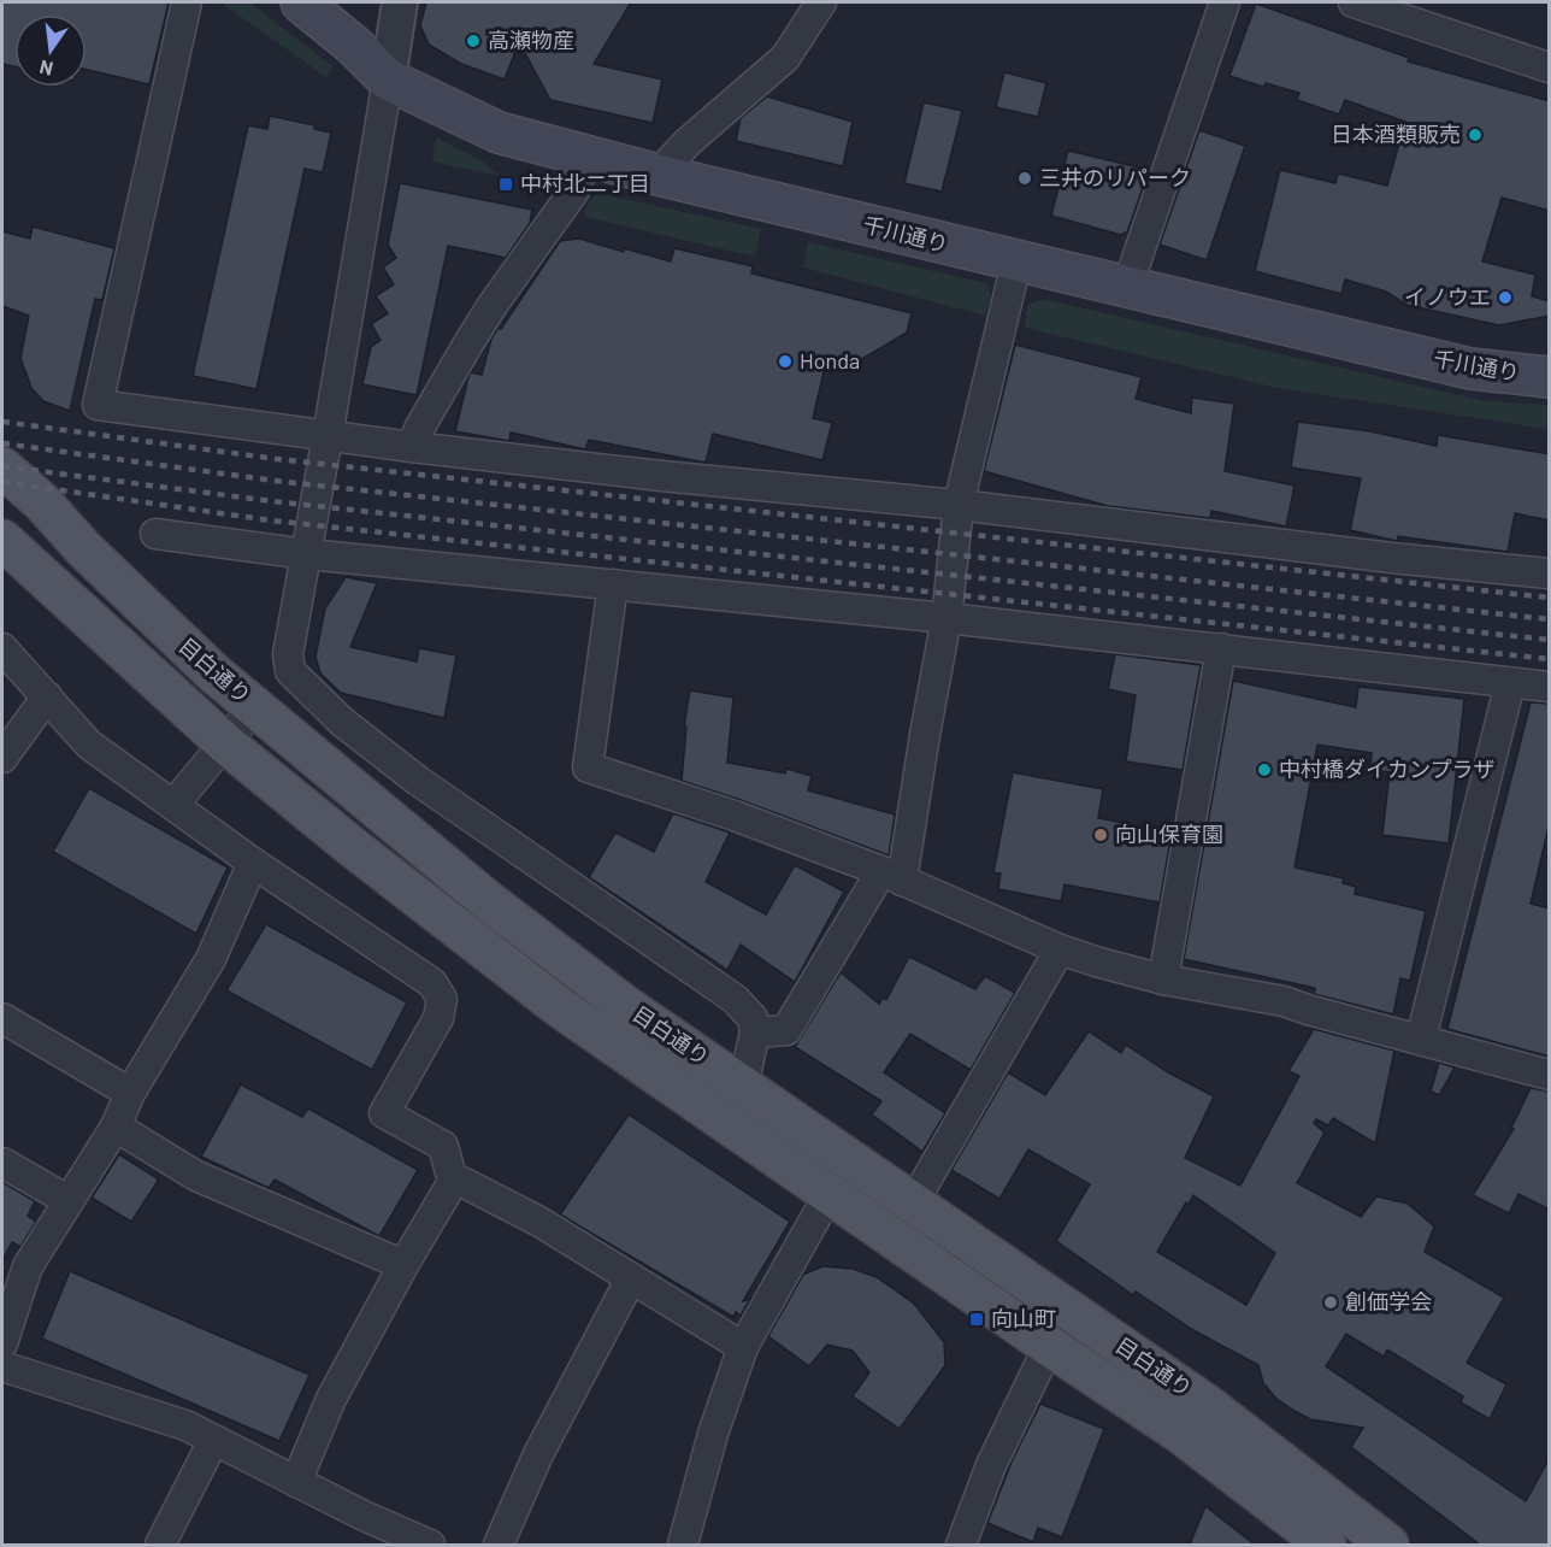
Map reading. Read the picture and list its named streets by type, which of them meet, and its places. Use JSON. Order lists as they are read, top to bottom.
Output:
{
  "streets": {
    "main road": ["千川通り", "目白通り"]
  },
  "places": {
    "other": [
      "高瀬物産",
      "日本酒類販売",
      "三井のリパーク",
      "イノウエ",
      "Honda",
      "中村橋ダイカンプラザ",
      "向山保育園",
      "創価学会"
    ],
    "transit": ["中村北二丁目", "向山町"]
  },
  "north": "bottom"
}
